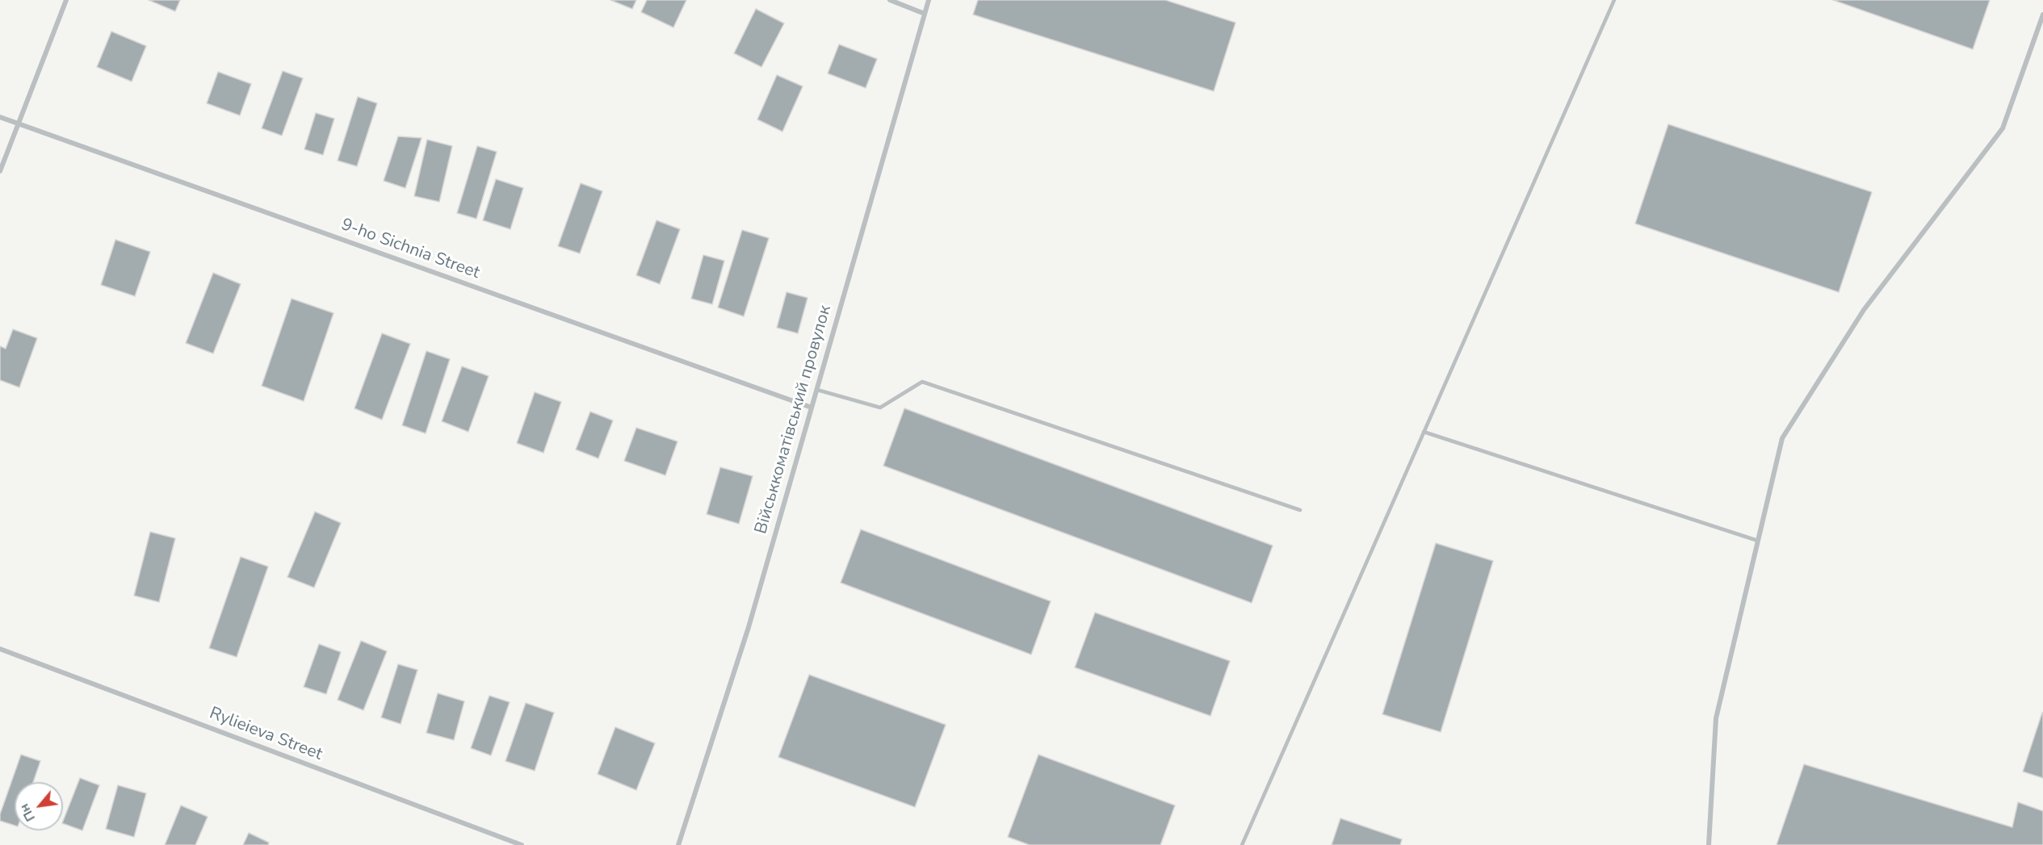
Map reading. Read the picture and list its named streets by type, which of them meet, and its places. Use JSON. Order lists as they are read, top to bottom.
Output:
{
  "streets": {
    "street": ["9-ho Sichnia Street", "Військкоматівський провулок", "Rylieieva Street"]
  },
  "crossings": [
    ["9-ho Sichnia Street", "Військкоматівський провулок"]
  ],
  "north": "bottom left"
}
